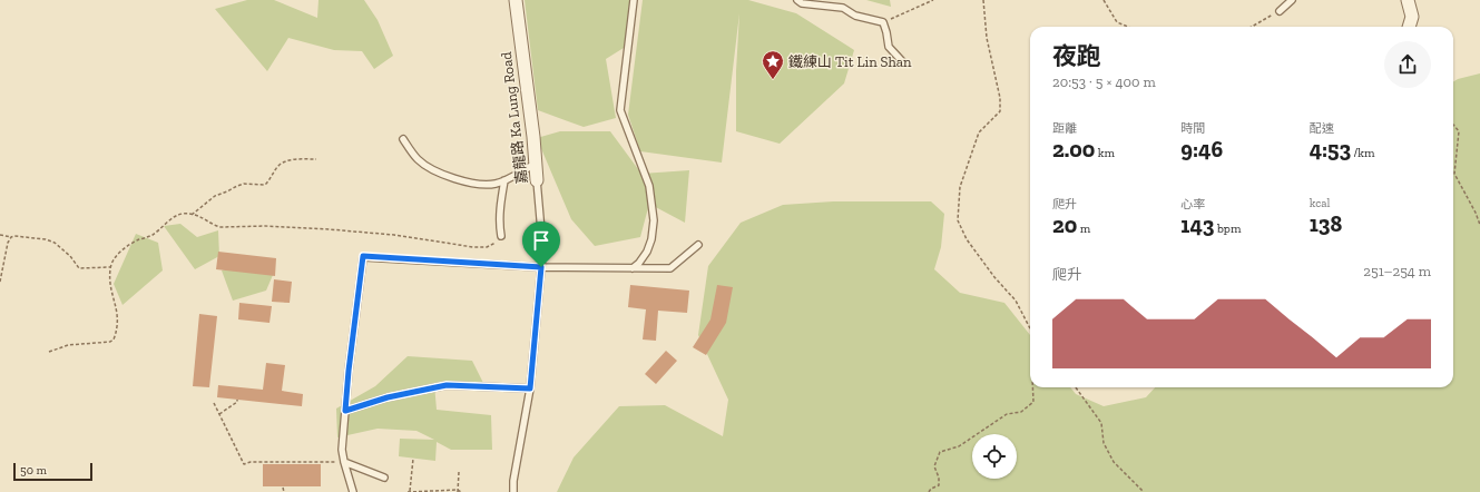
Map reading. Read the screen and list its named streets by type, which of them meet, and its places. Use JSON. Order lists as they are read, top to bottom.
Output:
{
  "streets": {
    "street": ["嘉龍路 Ka Lung Road"]
  },
  "places": {
    "place": ["鐵練山 Tit Lin Shan"]
  },
  "scale_bar": "50 m",
  "page": {
    "heading": ["夜跑", "20:53 · 5 × 400 m"],
    "stats": [
      ["距離", "2.00 km"],
      ["時間", "9:46"],
      ["配速", "4:53 /km"],
      ["爬升", "20 m"],
      ["心率", "143 bpm"],
      ["kcal", "138"]
    ],
    "chart": ["爬升", "251–254 m"],
    "scale": "50 m"
  }
}
